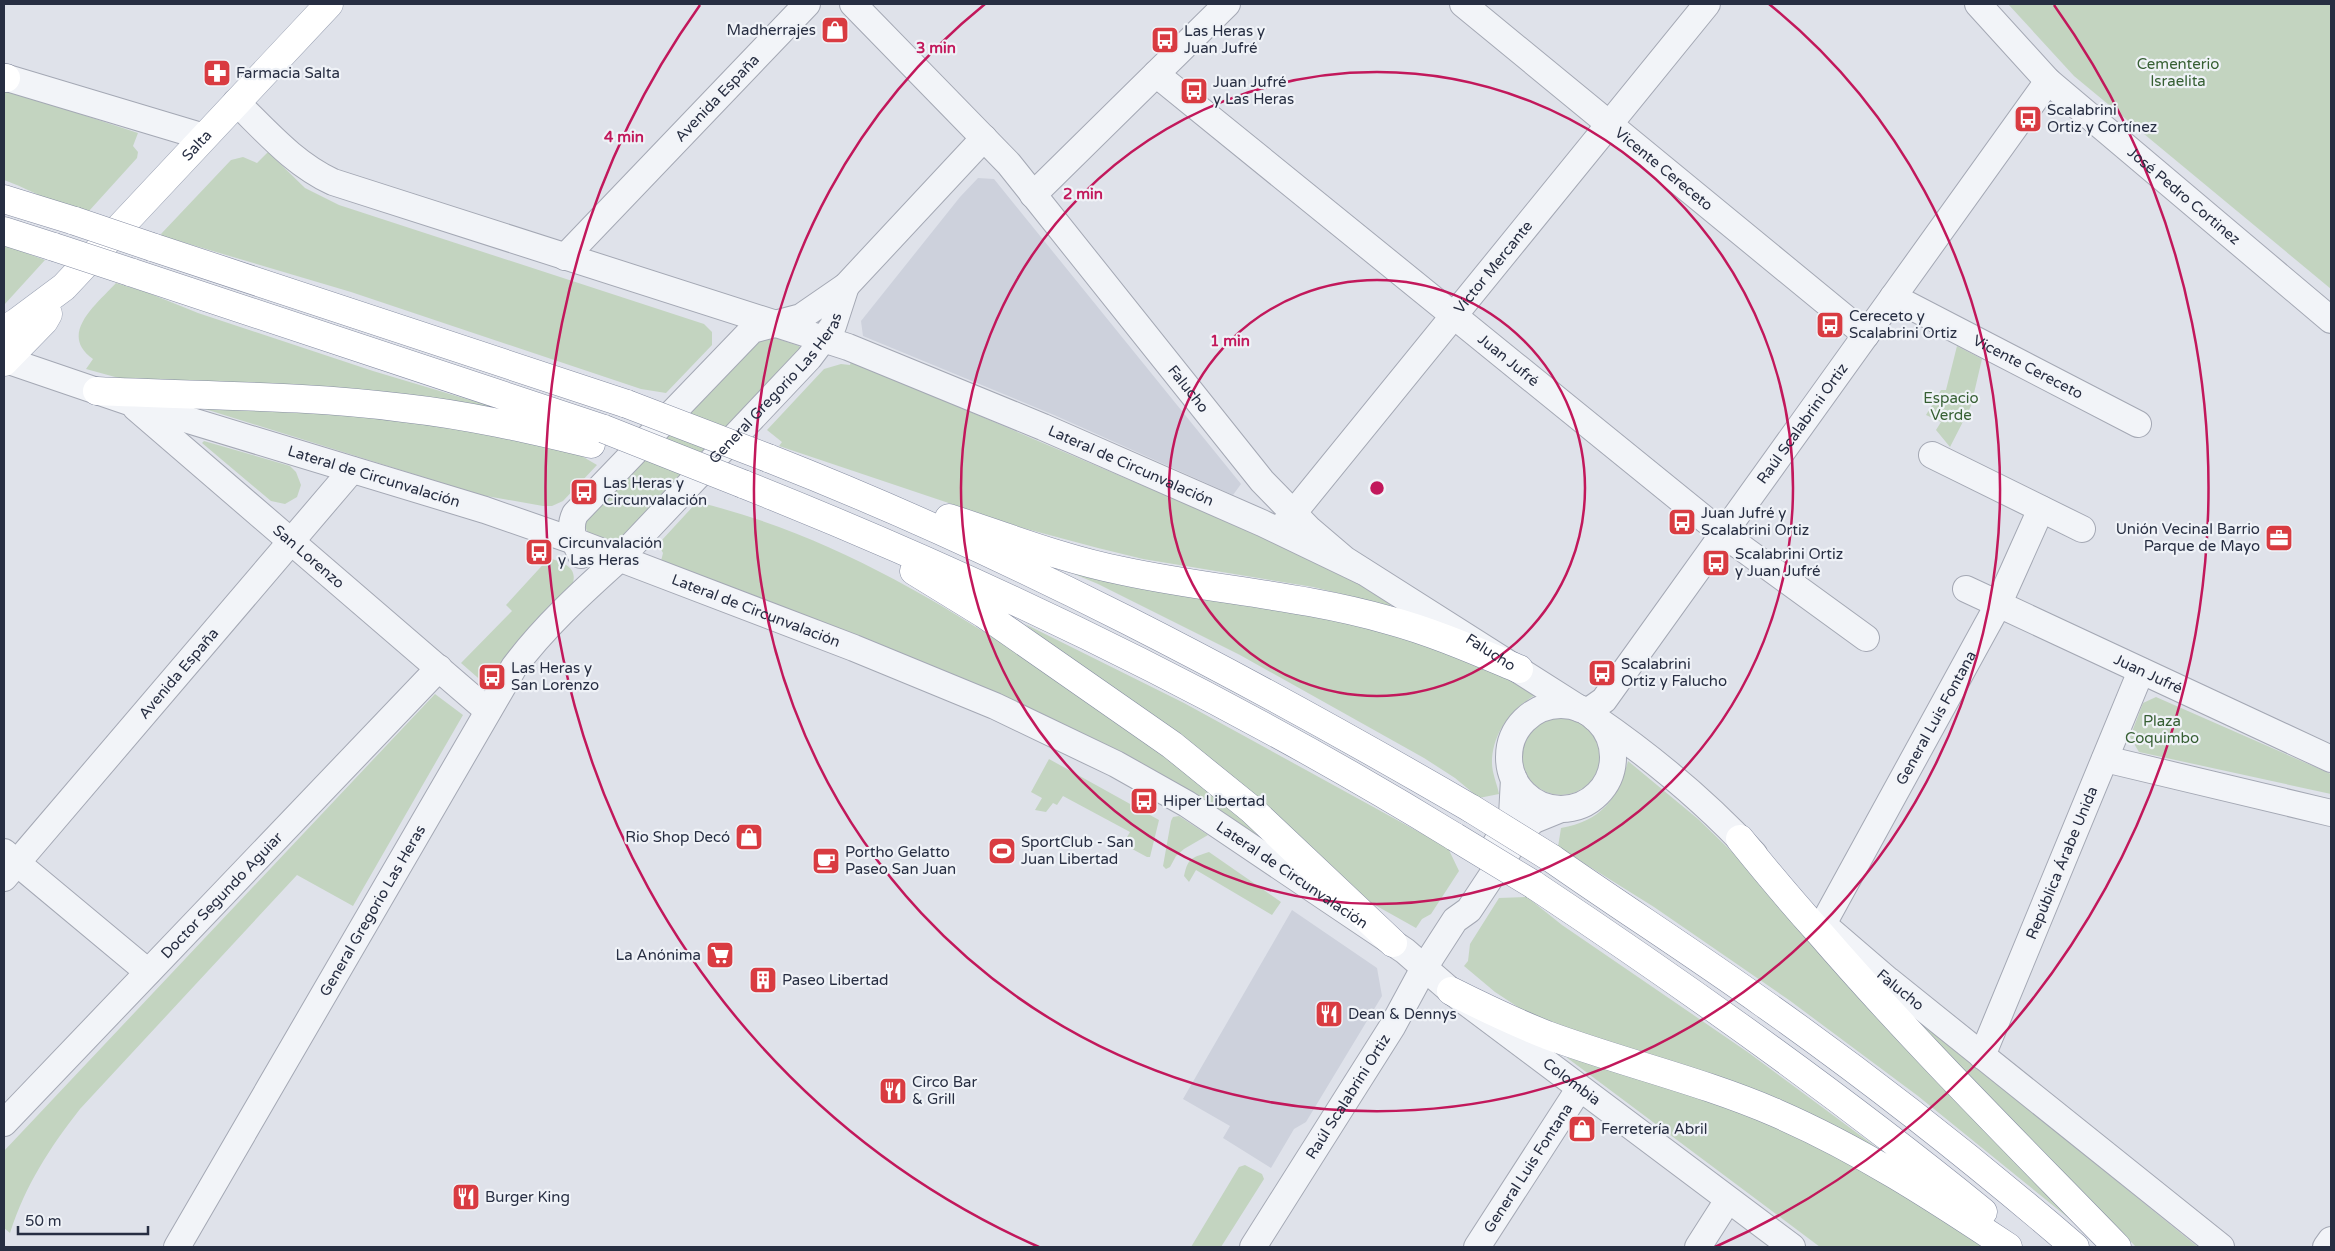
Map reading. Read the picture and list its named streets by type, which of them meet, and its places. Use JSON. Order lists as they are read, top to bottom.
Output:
{
  "streets": {
    "main road": ["Salta"],
    "street": [
      "Avenida España",
      "Vicente Cereceto",
      "José Pedro Cortinez",
      "Víctor Mercante",
      "Juan Jufré",
      "General Gregorio Las Heras",
      "Falucho",
      "Raúl Scalabrini Ortiz",
      "Lateral de Circunvalación",
      "San Lorenzo",
      "General Luis Fontana",
      "República Árabe Unida",
      "Doctor Segundo Aguiar",
      "Colombia"
    ]
  },
  "crossings": [
    ["Avenida España", "Lateral de Circunvalación"],
    ["Avenida España", "San Lorenzo"],
    ["Salta", "Lateral de Circunvalación"],
    ["Vicente Cereceto", "Víctor Mercante"],
    ["Vicente Cereceto", "Raúl Scalabrini Ortiz"],
    ["José Pedro Cortinez", "Raúl Scalabrini Ortiz"],
    ["Víctor Mercante", "Juan Jufré"],
    ["Víctor Mercante", "Falucho"],
    ["Víctor Mercante", "Lateral de Circunvalación"],
    ["Juan Jufré", "Raúl Scalabrini Ortiz"],
    ["Juan Jufré", "General Luis Fontana"],
    ["Juan Jufré", "República Árabe Unida"],
    ["General Gregorio Las Heras", "Falucho"],
    ["General Gregorio Las Heras", "Lateral de Circunvalación"],
    ["General Gregorio Las Heras", "San Lorenzo"],
    ["Falucho", "Raúl Scalabrini Ortiz"],
    ["Falucho", "Lateral de Circunvalación"],
    ["Falucho", "General Luis Fontana"],
    ["Falucho", "República Árabe Unida"],
    ["Raúl Scalabrini Ortiz", "Lateral de Circunvalación"],
    ["Raúl Scalabrini Ortiz", "Colombia"],
    ["Lateral de Circunvalación", "San Lorenzo"],
    ["Lateral de Circunvalación", "Colombia"],
    ["San Lorenzo", "Doctor Segundo Aguiar"],
    ["General Luis Fontana", "Colombia"]
  ],
  "parks": ["Cementerio Israelita", "Espacio Verde", "Plaza Coquimbo"],
  "places": {
    "shop": ["Madherrajes", "Rio Shop Decó", "Ferretería Abril"],
    "bus stop": [
      "Las Heras y Juan Jufré",
      "Juan Jufré y Las Heras",
      "Scalabrini Ortiz y Cortínez",
      "Cereceto y Scalabrini Ortiz",
      "Las Heras y Circunvalación",
      "Juan Jufré y Scalabrini Ortiz",
      "Circunvalación y Las Heras",
      "Scalabrini Ortiz y Juan Jufré",
      "Scalabrini Ortiz y Falucho",
      "Las Heras y San Lorenzo",
      "Hiper Libertad"
    ],
    "pharmacy": ["Farmacia Salta"],
    "office": ["Unión Vecinal Barrio Parque de Mayo"],
    "sports": ["SportClub - San Juan Libertad"],
    "cafe": ["Portho Gelatto Paseo San Juan"],
    "supermarket": ["La Anónima"],
    "building": ["Paseo Libertad"],
    "restaurant": ["Dean & Dennys", "Circo Bar & Grill", "Burger King"]
  },
  "scale_bar": "50 m",
  "rings": [
    "3 min",
    "4 min",
    "2 min",
    "1 min"
  ]
}
